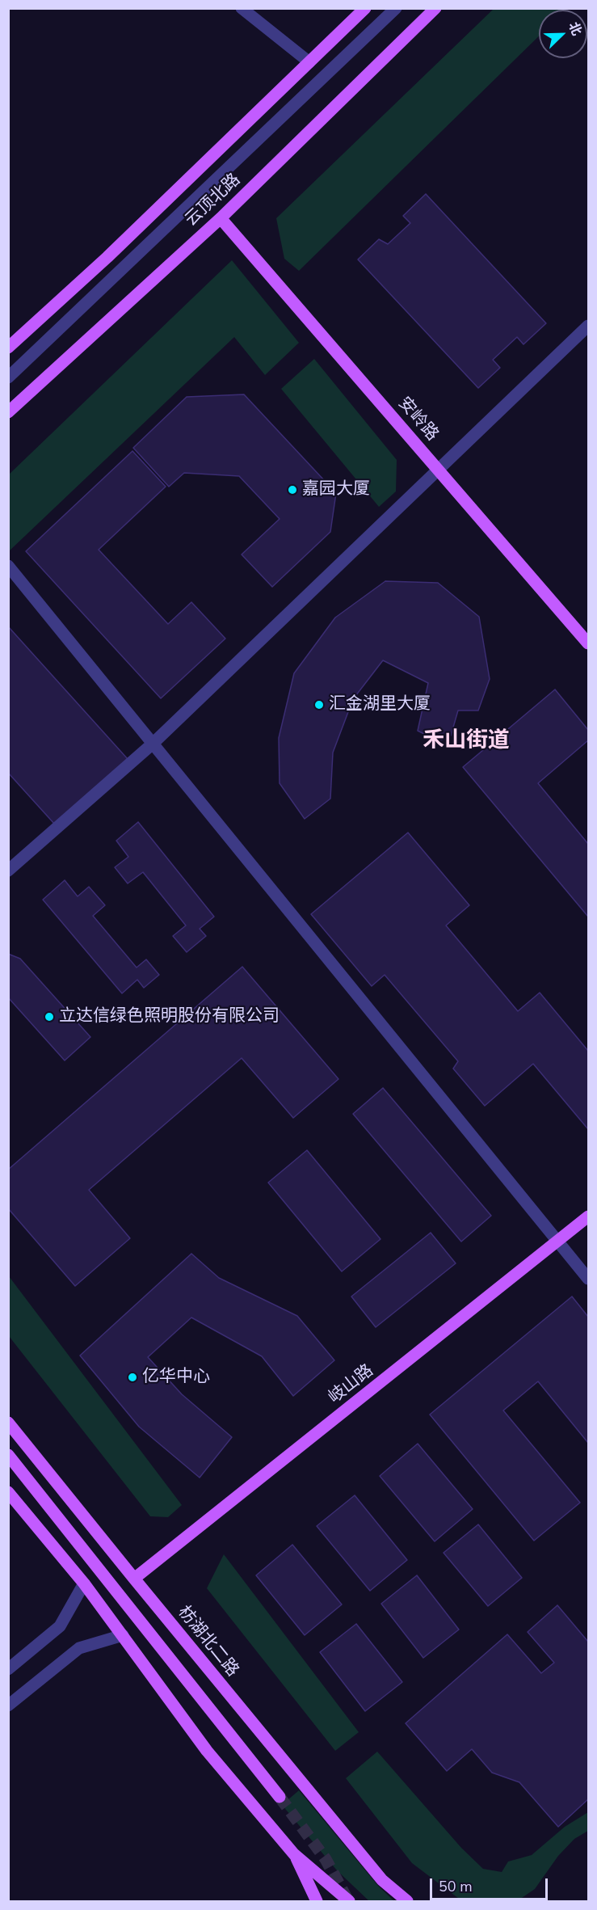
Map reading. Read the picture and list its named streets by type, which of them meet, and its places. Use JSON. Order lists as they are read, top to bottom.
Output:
{
  "streets": {
    "main road": [
      "云顶北路",
      "安岭路",
      "岐山路",
      "枋湖北二路"
    ]
  },
  "crossings": [
    ["云顶北路", "安岭路"],
    ["岐山路", "枋湖北二路"]
  ],
  "districts": ["禾山街道"],
  "places": [
    "嘉园大厦",
    "汇金湖里大厦",
    "立达信绿色照明股份有限公司",
    "亿华中心"
  ],
  "scale_bar": "50 m",
  "north": "top right"
}
